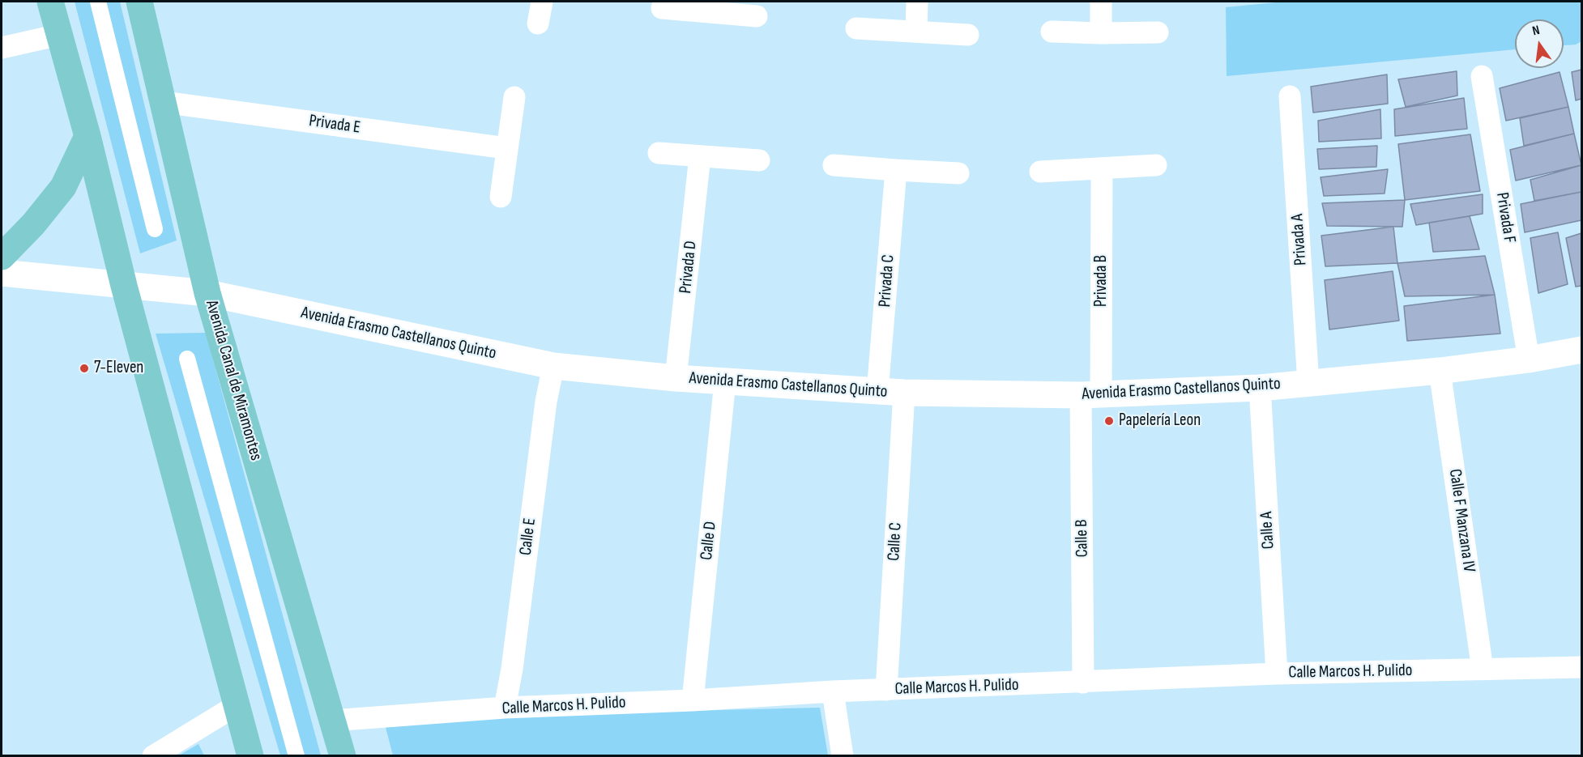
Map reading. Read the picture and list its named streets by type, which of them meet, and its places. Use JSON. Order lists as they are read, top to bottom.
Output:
{
  "streets": {
    "main road": ["Avenida Canal de Miramontes"],
    "street": [
      "Privada E",
      "Privada F",
      "Privada A",
      "Privada D",
      "Privada C",
      "Privada B",
      "Avenida Erasmo Castellanos Quinto",
      "Calle F Manzana IV",
      "Calle A",
      "Calle E",
      "Calle B",
      "Calle D",
      "Calle C",
      "Calle Marcos H. Pulido"
    ]
  },
  "crossings": [
    ["Privada E", "Avenida Canal de Miramontes"],
    ["Privada F", "Avenida Erasmo Castellanos Quinto"],
    ["Privada A", "Avenida Erasmo Castellanos Quinto"],
    ["Privada D", "Avenida Erasmo Castellanos Quinto"],
    ["Privada C", "Avenida Erasmo Castellanos Quinto"],
    ["Privada B", "Avenida Erasmo Castellanos Quinto"],
    ["Privada B", "Calle B"],
    ["Avenida Erasmo Castellanos Quinto", "Avenida Canal de Miramontes"],
    ["Avenida Erasmo Castellanos Quinto", "Calle F Manzana IV"],
    ["Avenida Erasmo Castellanos Quinto", "Calle A"],
    ["Avenida Erasmo Castellanos Quinto", "Calle E"],
    ["Avenida Erasmo Castellanos Quinto", "Calle B"],
    ["Avenida Erasmo Castellanos Quinto", "Calle D"],
    ["Avenida Erasmo Castellanos Quinto", "Calle C"],
    ["Avenida Canal de Miramontes", "Calle Marcos H. Pulido"],
    ["Calle F Manzana IV", "Calle Marcos H. Pulido"],
    ["Calle A", "Calle Marcos H. Pulido"],
    ["Calle E", "Calle Marcos H. Pulido"],
    ["Calle B", "Calle Marcos H. Pulido"],
    ["Calle D", "Calle Marcos H. Pulido"],
    ["Calle C", "Calle Marcos H. Pulido"]
  ],
  "places": ["7-Eleven", "Papelería Leon"],
  "north": "top"
}
